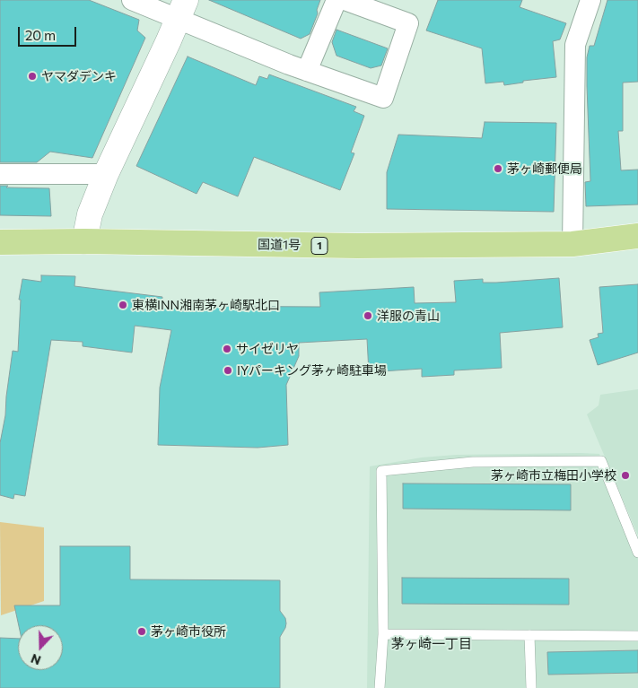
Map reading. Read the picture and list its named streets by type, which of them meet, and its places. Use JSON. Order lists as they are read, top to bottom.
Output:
{
  "streets": {
    "highway": ["国道1号", "1"]
  },
  "districts": ["茅ヶ崎一丁目"],
  "places": [
    "ヤマダデンキ",
    "茅ヶ崎郵便局",
    "東横INN湘南茅ヶ崎駅北口",
    "洋服の青山",
    "サイゼリヤ",
    "IYパーキング茅ヶ崎駐車場",
    "茅ヶ崎市立梅田小学校",
    "茅ヶ崎市役所"
  ],
  "scale_bar": "20 m",
  "north": "bottom"
}
